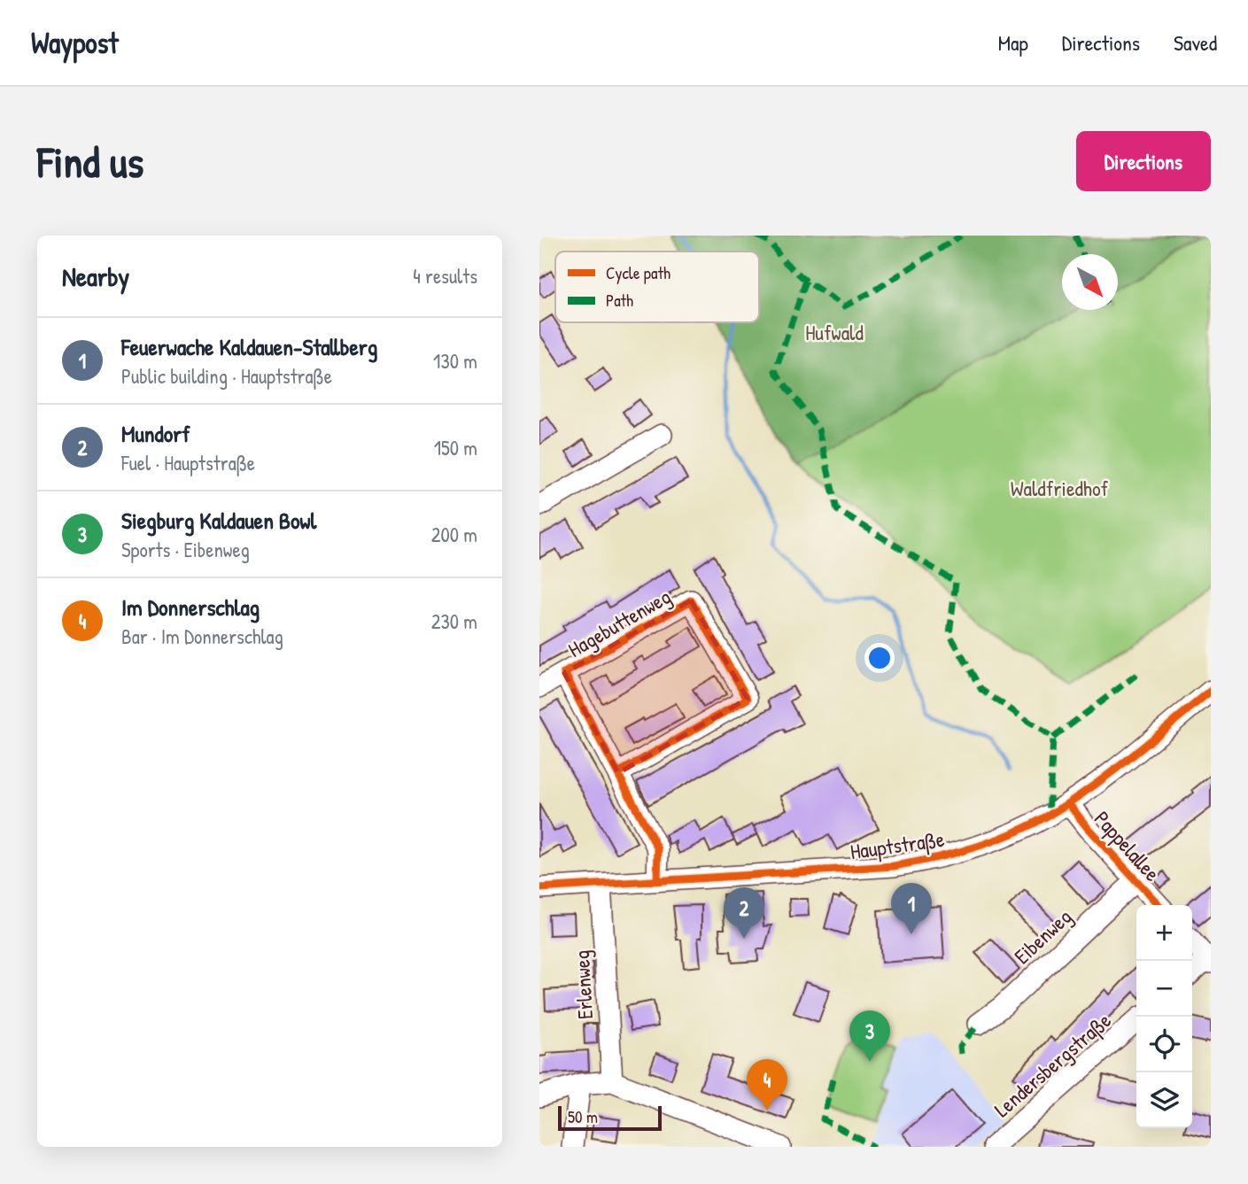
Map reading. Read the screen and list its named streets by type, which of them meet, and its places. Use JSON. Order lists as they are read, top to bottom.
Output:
{
  "streets": {
    "street": [
      "Hagebuttenweg",
      "Hauptstraße",
      "Pappelallee",
      "Eibenweg",
      "Erlenweg",
      "Lendersbergstraße"
    ]
  },
  "crossings": [
    ["Hagebuttenweg", "Hauptstraße"],
    ["Hauptstraße", "Pappelallee"],
    ["Hauptstraße", "Erlenweg"],
    ["Pappelallee", "Eibenweg"]
  ],
  "parks": ["Hufwald", "Waldfriedhof"],
  "legend": ["Cycle path", "Path"],
  "scale_bar": "50 m",
  "north": "bottom right",
  "page": {
    "header": "Waypost",
    "nav": ["Map", "Directions", "Saved"],
    "buttons": "Directions",
    "title": "Find us",
    "heading": ["Nearby", "4 results"],
    "list": [
      {
        "mark": "1",
        "name": "Feuerwache Kaldauen-Stallberg",
        "note": "Public building · Hauptstraße",
        "value": "130 m"
      },
      {
        "mark": "2",
        "name": "Mundorf",
        "note": "Fuel · Hauptstraße",
        "value": "150 m"
      },
      {
        "mark": "3",
        "name": "Siegburg Kaldauen Bowl",
        "note": "Sports · Eibenweg",
        "value": "200 m"
      },
      {
        "mark": "4",
        "name": "Im Donnerschlag",
        "note": "Bar · Im Donnerschlag",
        "value": "230 m"
      }
    ],
    "pins": [
      "1",
      "2",
      "3",
      "4"
    ],
    "map_buttons": ["+", "−"],
    "scale": "50 m"
  }
}
